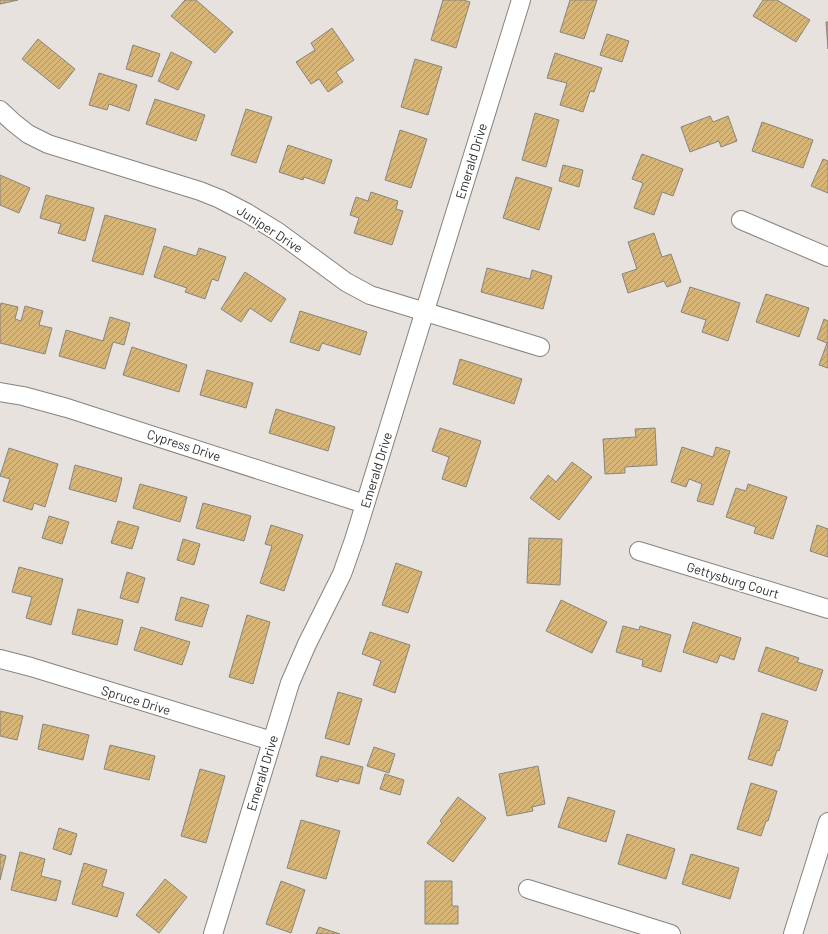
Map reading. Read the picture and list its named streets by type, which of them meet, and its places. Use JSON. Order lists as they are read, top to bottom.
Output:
{
  "streets": {
    "street": [
      "Emerald Drive",
      "Juniper Drive",
      "Cypress Drive",
      "Gettysburg Court",
      "Spruce Drive"
    ]
  },
  "crossings": [
    ["Emerald Drive", "Juniper Drive"],
    ["Emerald Drive", "Cypress Drive"],
    ["Emerald Drive", "Spruce Drive"]
  ]
}
